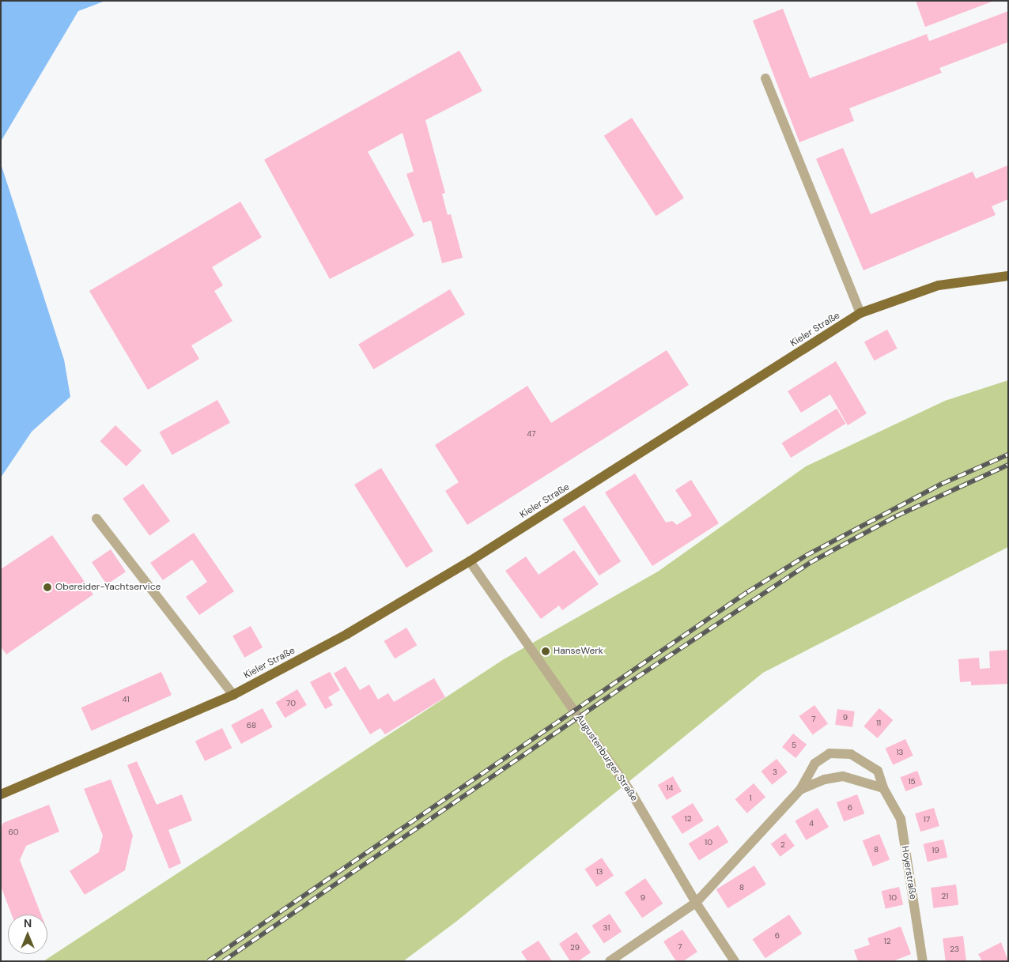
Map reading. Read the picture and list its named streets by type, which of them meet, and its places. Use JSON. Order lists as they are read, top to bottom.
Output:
{
  "streets": {
    "main road": ["Kieler Straße"],
    "street": ["Augustenburger Straße", "Hoyerstraße"]
  },
  "crossings": [
    ["Kieler Straße", "Augustenburger Straße"],
    ["Augustenburger Straße", "Hoyerstraße"]
  ],
  "places": ["Obereider-Yachtservice", "HanseWerk"],
  "house_numbers": [
    "47",
    "41",
    "70",
    "9",
    "7",
    "11",
    "68",
    "5",
    "13",
    "3",
    "15",
    "14",
    "1",
    "6",
    "12",
    "17",
    "4",
    "60",
    "10",
    "2",
    "8",
    "19",
    "13",
    "8",
    "21",
    "9",
    "10",
    "31",
    "6",
    "12",
    "7",
    "29",
    "23"
  ],
  "north": "top"
}
